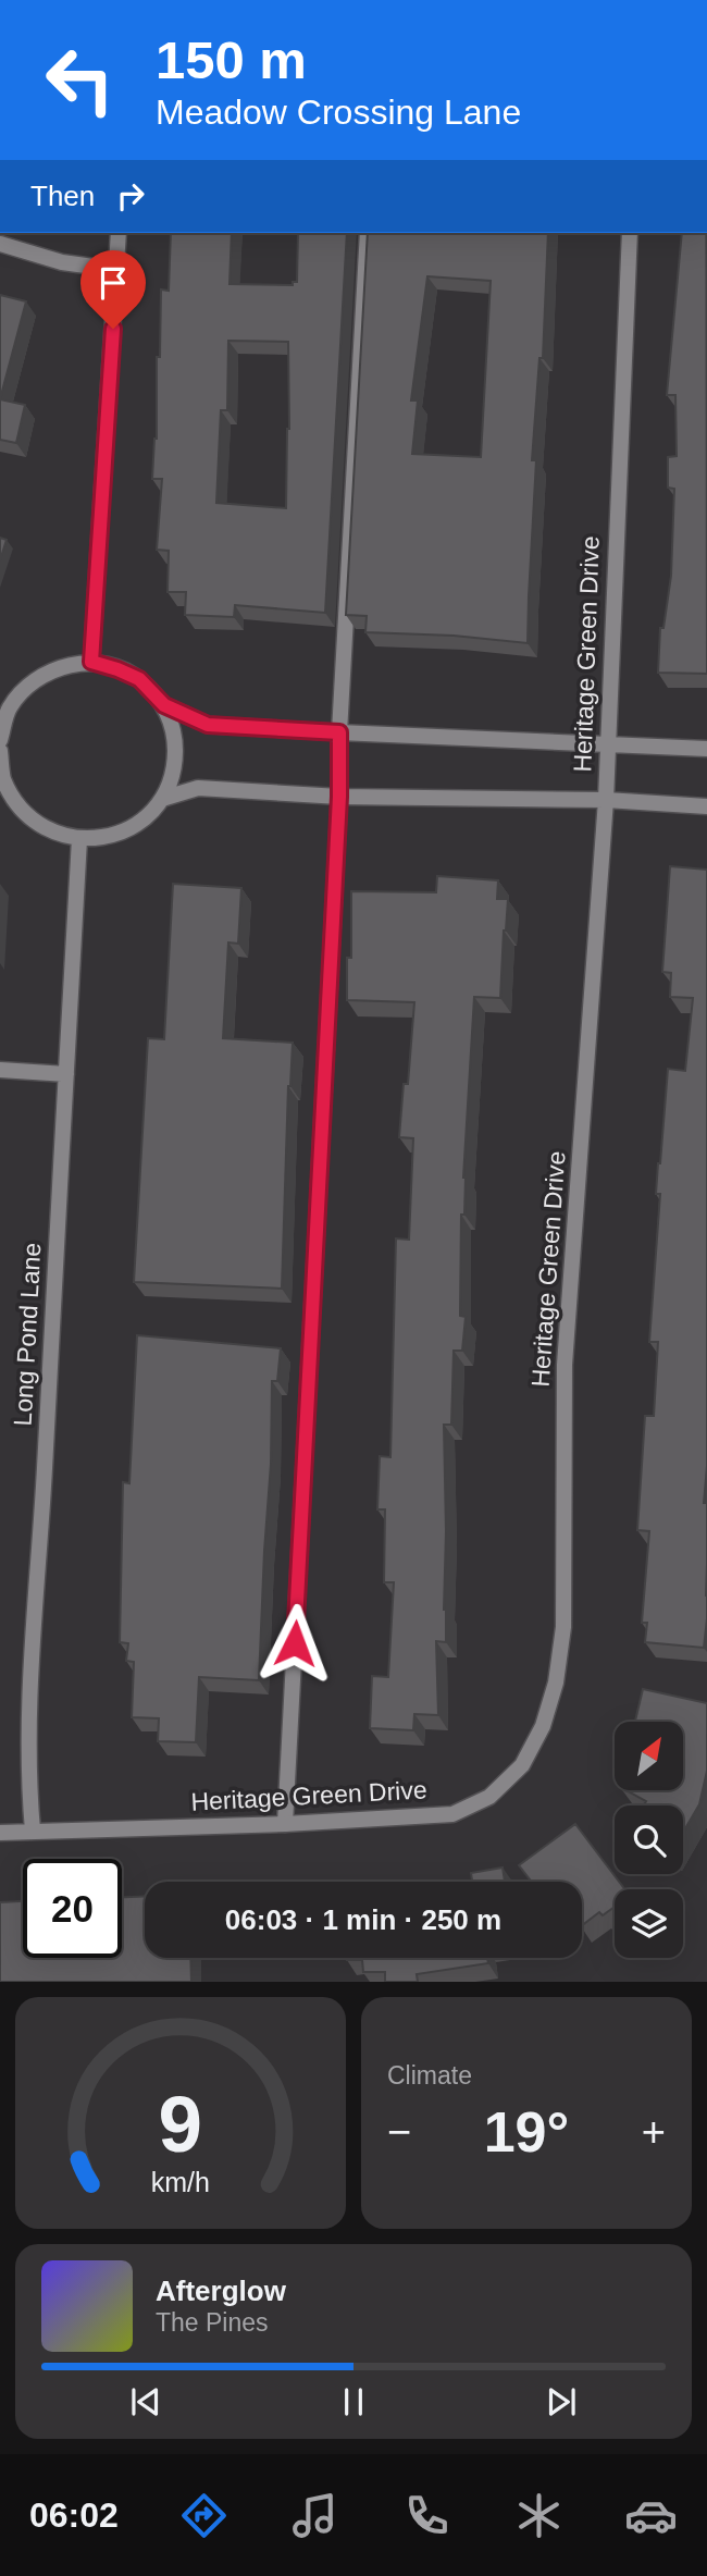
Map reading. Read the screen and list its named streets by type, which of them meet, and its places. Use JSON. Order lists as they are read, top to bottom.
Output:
{
  "streets": {
    "street": ["Heritage Green Drive", "Long Pond Lane"]
  },
  "crossings": [
    ["Heritage Green Drive", "Long Pond Lane"]
  ],
  "north": "top right",
  "page": {
    "turn": ["150 m", "Meadow Crossing Lane"],
    "then": "Then",
    "limit": "20",
    "trip": "06:03 · 1 min · 250 m",
    "tile": "Climate",
    "heat": ["−", "19°", "+"],
    "song": ["Afterglow", "The Pines"],
    "tabs": "06:02",
    "gauge": ["9", "km/h"]
  }
}
